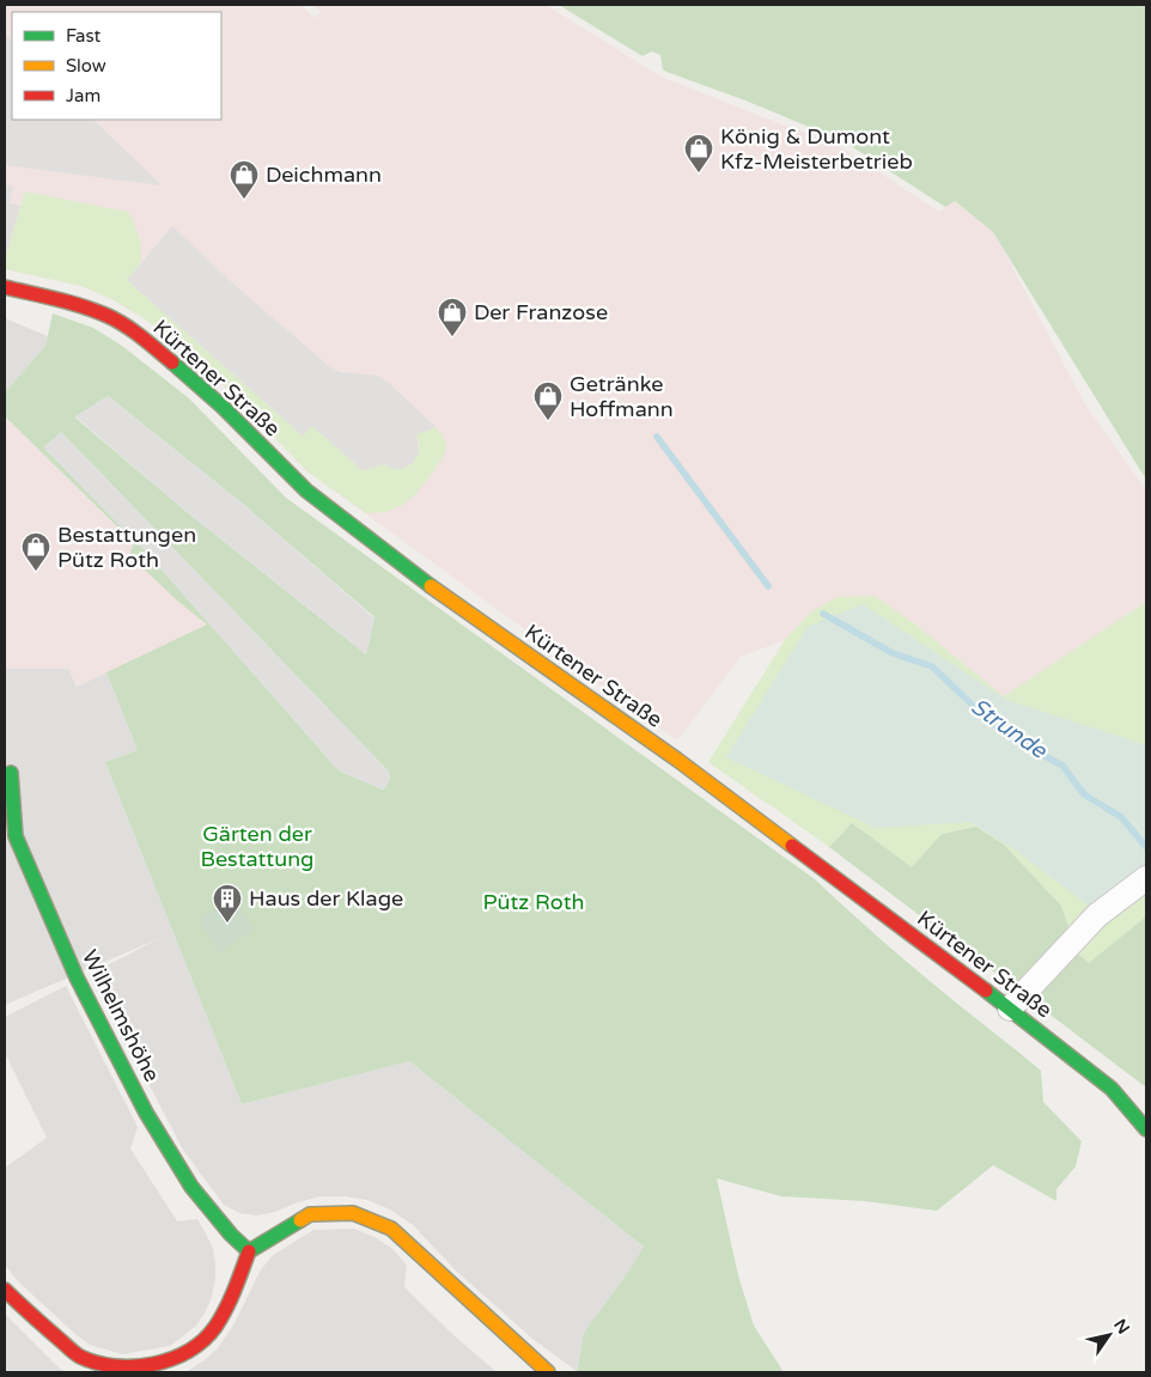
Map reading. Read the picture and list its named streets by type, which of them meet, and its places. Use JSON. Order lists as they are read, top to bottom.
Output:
{
  "streets": {
    "main road": ["Kürtener Straße", "Wilhelmshöhe"]
  },
  "water": ["Strunde"],
  "parks": ["Gärten der Bestattung", "Pütz Roth"],
  "places": {
    "shop": [
      "König & Dumont Kfz-Meisterbetrieb",
      "Deichmann",
      "Der Franzose",
      "Getränke Hoffmann",
      "Bestattungen Pütz Roth"
    ],
    "building": ["Haus der Klage"]
  },
  "legend": ["Fast", "Slow", "Jam"],
  "north": "top right"
}
